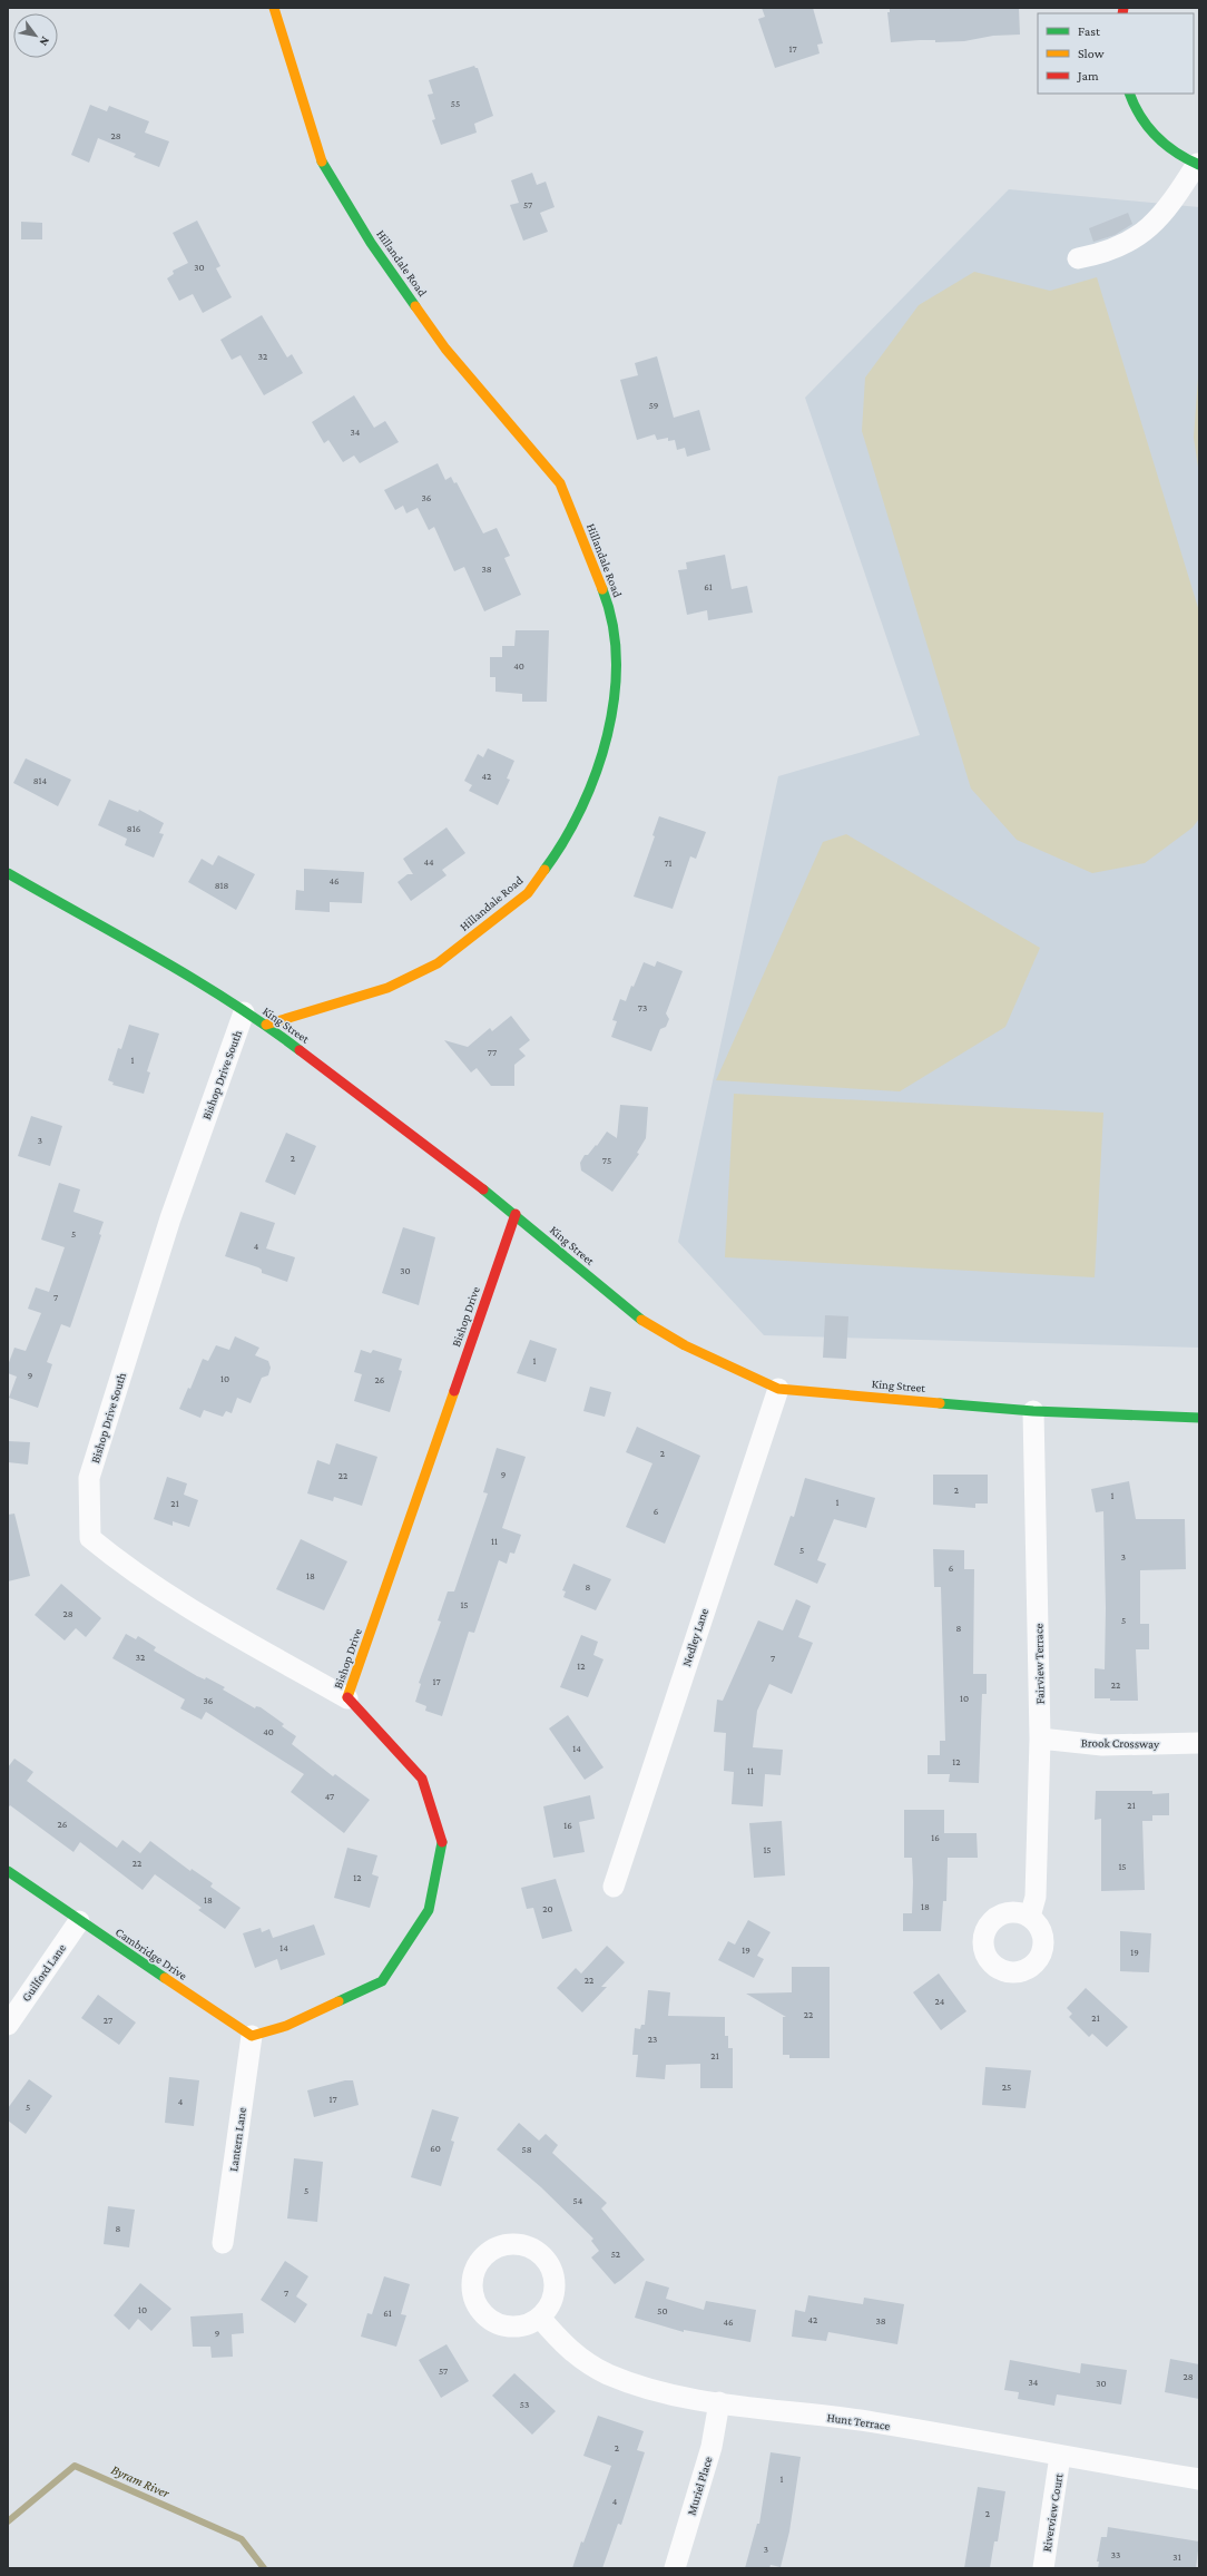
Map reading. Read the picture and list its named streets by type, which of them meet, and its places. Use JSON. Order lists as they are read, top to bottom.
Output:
{
  "streets": {
    "street": [
      "Hillandale Road",
      "King Street",
      "Bishop Drive South",
      "Bishop Drive",
      "Nedley Lane",
      "Fairview Terrace",
      "Brook Crossway",
      "Cambridge Drive",
      "Guilford Lane",
      "Lantern Lane",
      "Hunt Terrace",
      "Muriel Place",
      "Riverview Court"
    ]
  },
  "crossings": [
    ["Hillandale Road", "King Street"],
    ["King Street", "Bishop Drive South"],
    ["King Street", "Bishop Drive"],
    ["King Street", "Nedley Lane"],
    ["King Street", "Fairview Terrace"],
    ["Bishop Drive South", "Bishop Drive"],
    ["Bishop Drive", "Cambridge Drive"],
    ["Bishop Drive", "Lantern Lane"],
    ["Fairview Terrace", "Brook Crossway"],
    ["Cambridge Drive", "Guilford Lane"],
    ["Cambridge Drive", "Lantern Lane"],
    ["Hunt Terrace", "Muriel Place"],
    ["Hunt Terrace", "Riverview Court"]
  ],
  "water": ["Byram River"],
  "house_numbers": [
    "17",
    "55",
    "28",
    "57",
    "30",
    "32",
    "59",
    "34",
    "36",
    "38",
    "61",
    "40",
    "42",
    "814",
    "816",
    "44",
    "71",
    "46",
    "818",
    "73",
    "77",
    "1",
    "3",
    "2",
    "75",
    "5",
    "4",
    "30",
    "7",
    "1",
    "9",
    "10",
    "26",
    "2",
    "9",
    "22",
    "2",
    "1",
    "1",
    "21",
    "6",
    "11",
    "5",
    "3",
    "6",
    "18",
    "8",
    "15",
    "28",
    "5",
    "8",
    "32",
    "7",
    "12",
    "17",
    "22",
    "10",
    "36",
    "40",
    "14",
    "12",
    "11",
    "47",
    "21",
    "26",
    "16",
    "16",
    "15",
    "22",
    "15",
    "12",
    "18",
    "18",
    "20",
    "14",
    "19",
    "19",
    "22",
    "24",
    "22",
    "21",
    "27",
    "23",
    "21",
    "25",
    "17",
    "4",
    "5",
    "60",
    "58",
    "5",
    "54",
    "8",
    "52",
    "7",
    "10",
    "50",
    "61",
    "42",
    "38",
    "46",
    "9",
    "57",
    "28",
    "34",
    "30",
    "53",
    "2",
    "1",
    "4",
    "2",
    "3",
    "33",
    "31"
  ],
  "legend": ["Fast", "Slow", "Jam"],
  "north": "bottom right"
}
